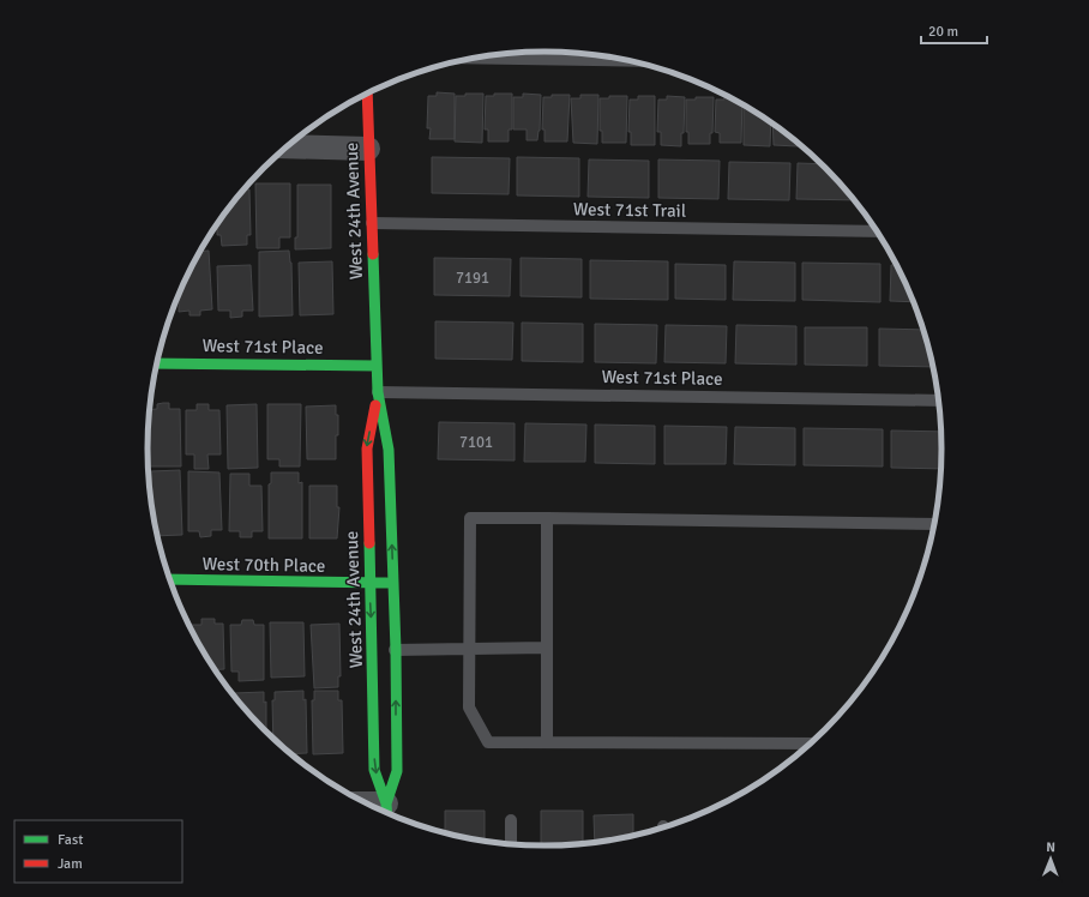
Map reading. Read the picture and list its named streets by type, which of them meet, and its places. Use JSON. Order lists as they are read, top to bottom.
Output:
{
  "streets": {
    "street": ["West 24th Avenue", "West 71st Place", "West 70th Place"],
    "lane": ["West 71st Trail"]
  },
  "crossings": [
    ["West 71st Trail", "West 24th Avenue"],
    ["West 24th Avenue", "West 71st Place"],
    ["West 24th Avenue", "West 70th Place"]
  ],
  "house_numbers": ["7191", "7101"],
  "legend": ["Fast", "Jam"],
  "scale_bar": "20 m",
  "north": "top"
}
